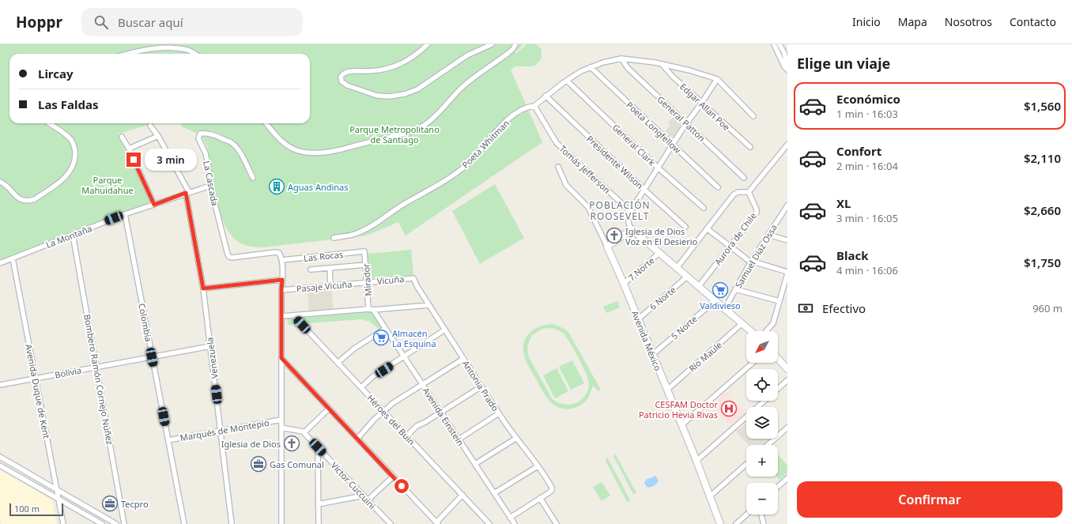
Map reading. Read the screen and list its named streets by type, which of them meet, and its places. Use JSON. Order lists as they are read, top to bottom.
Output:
{
  "streets": {
    "street": [
      "Edgar Allan Poe",
      "General Patton",
      "Poeta Longfellow",
      "Poeta Whitman",
      "General Clark",
      "Presidente Wilson",
      "Tomás Jefferson",
      "La Cascada",
      "La Montaña",
      "Aurora de Chile",
      "Las Rocas",
      "Samuel Díaz Ossa",
      "7 Norte",
      "Mirador",
      "Vicuña",
      "Pasaje Vicuña",
      "6 Norte",
      "Colombia",
      "5 Norte",
      "Avenida México",
      "Río Maule",
      "Venezuela",
      "Bolivia",
      "Bombero Ramón Cornejo Núñez",
      "Antonia Prado",
      "Avenida Duque de Kent",
      "Avenida Einstein",
      "Héroes del Buin",
      "Marqués de Montepío",
      "Víctor Cuccuini"
    ]
  },
  "crossings": [
    ["Edgar Allan Poe", "Poeta Whitman"],
    ["General Patton", "Poeta Whitman"],
    ["Poeta Longfellow", "Poeta Whitman"],
    ["Poeta Whitman", "General Clark"],
    ["Poeta Whitman", "Presidente Wilson"],
    ["Poeta Whitman", "Tomás Jefferson"],
    ["La Cascada", "La Montaña"],
    ["La Cascada", "Las Rocas"],
    ["La Montaña", "Colombia"],
    ["La Montaña", "Venezuela"],
    ["La Montaña", "Bombero Ramón Cornejo Núñez"],
    ["La Montaña", "Avenida Duque de Kent"],
    ["Las Rocas", "Mirador"],
    ["7 Norte", "Avenida México"],
    ["Mirador", "Vicuña"],
    ["Mirador", "Pasaje Vicuña"],
    ["Mirador", "Avenida Einstein"],
    ["Vicuña", "Pasaje Vicuña"],
    ["Vicuña", "Antonia Prado"],
    ["6 Norte", "Avenida México"],
    ["Colombia", "Bolivia"],
    ["Colombia", "Marqués de Montepío"],
    ["5 Norte", "Avenida México"],
    ["Avenida México", "Río Maule"],
    ["Venezuela", "Bolivia"],
    ["Venezuela", "Marqués de Montepío"],
    ["Bolivia", "Bombero Ramón Cornejo Núñez"],
    ["Bolivia", "Avenida Duque de Kent"],
    ["Marqués de Montepío", "Víctor Cuccuini"]
  ],
  "districts": ["POBLACIÓN ROOSEVELT"],
  "parks": ["Parque Metropolitano de Santiago", "Parque Mahuidahue"],
  "places": {
    "building": ["Aguas Andinas"],
    "church": ["Iglesia de Dios Voz en El Desierio", "Iglesia de Dios"],
    "supermarket": ["Valdivieso", "Almacén La Esquina"],
    "hospital": ["CESFAM Doctor Patricio Hevia Rivas"],
    "office": ["Gas Comunal", "Tecpro"]
  },
  "scale_bar": "100 m",
  "north": "bottom left",
  "page": {
    "header": "Hoppr",
    "search": "Buscar aquí",
    "nav": [
      "Inicio",
      "Mapa",
      "Nosotros",
      "Contacto"
    ],
    "heading": "Elige un viaje",
    "banner": ["Lircay", "Las Faldas"],
    "list": [
      {
        "name": "Económico",
        "note": "1 min · 16:03",
        "value": "$1,560"
      },
      {
        "name": "Confort",
        "note": "2 min · 16:04",
        "value": "$2,110"
      },
      {
        "name": "XL",
        "note": "3 min · 16:05",
        "value": "$2,660"
      },
      {
        "name": "Black",
        "note": "4 min · 16:06",
        "value": "$1,750"
      }
    ],
    "bubble": "3 min",
    "pay": ["Efectivo", "960 m"],
    "map_buttons": ["+", "−"],
    "buttons": "Confirmar",
    "scale": "100 m"
  }
}
